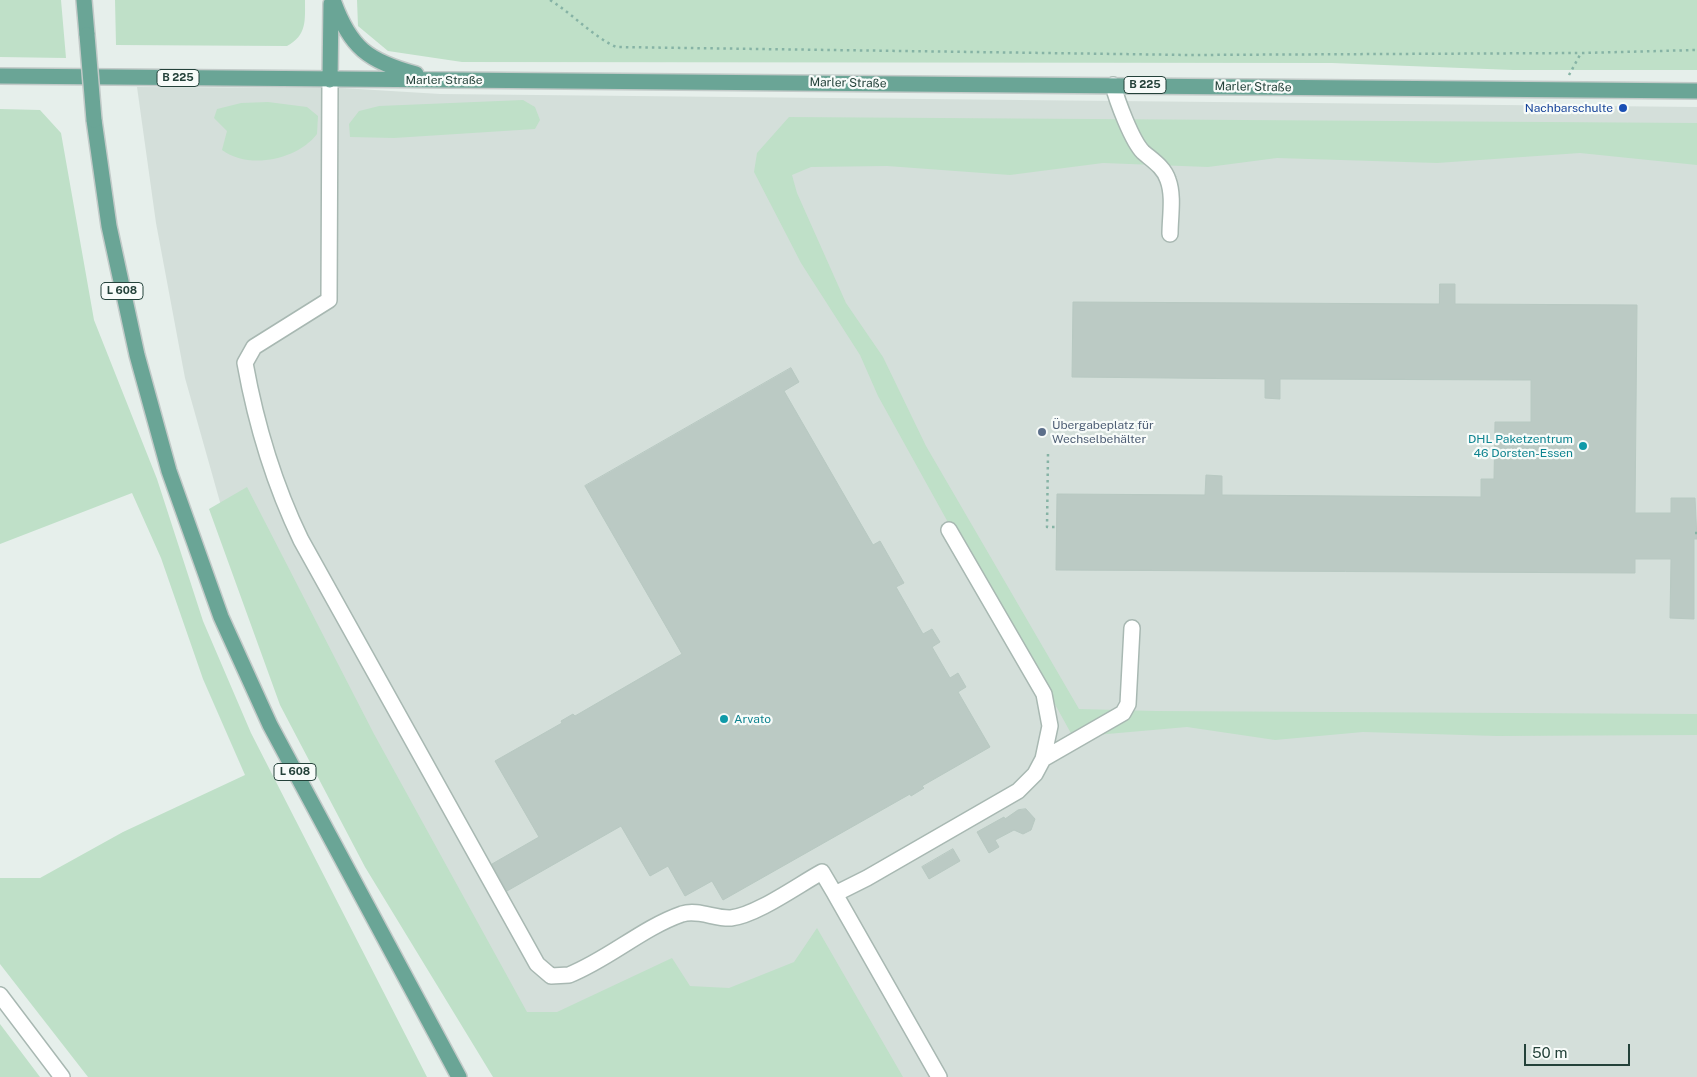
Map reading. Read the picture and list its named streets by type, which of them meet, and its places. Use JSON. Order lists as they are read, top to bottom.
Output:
{
  "streets": {
    "main road": ["B 225", "Marler Straße", "L 608"]
  },
  "places": [
    "Nachbarschulte",
    "Übergabeplatz für Wechselbehälter",
    "DHL Paketzentrum 46 Dorsten-Essen",
    "Arvato"
  ],
  "scale_bar": "50 m"
}
